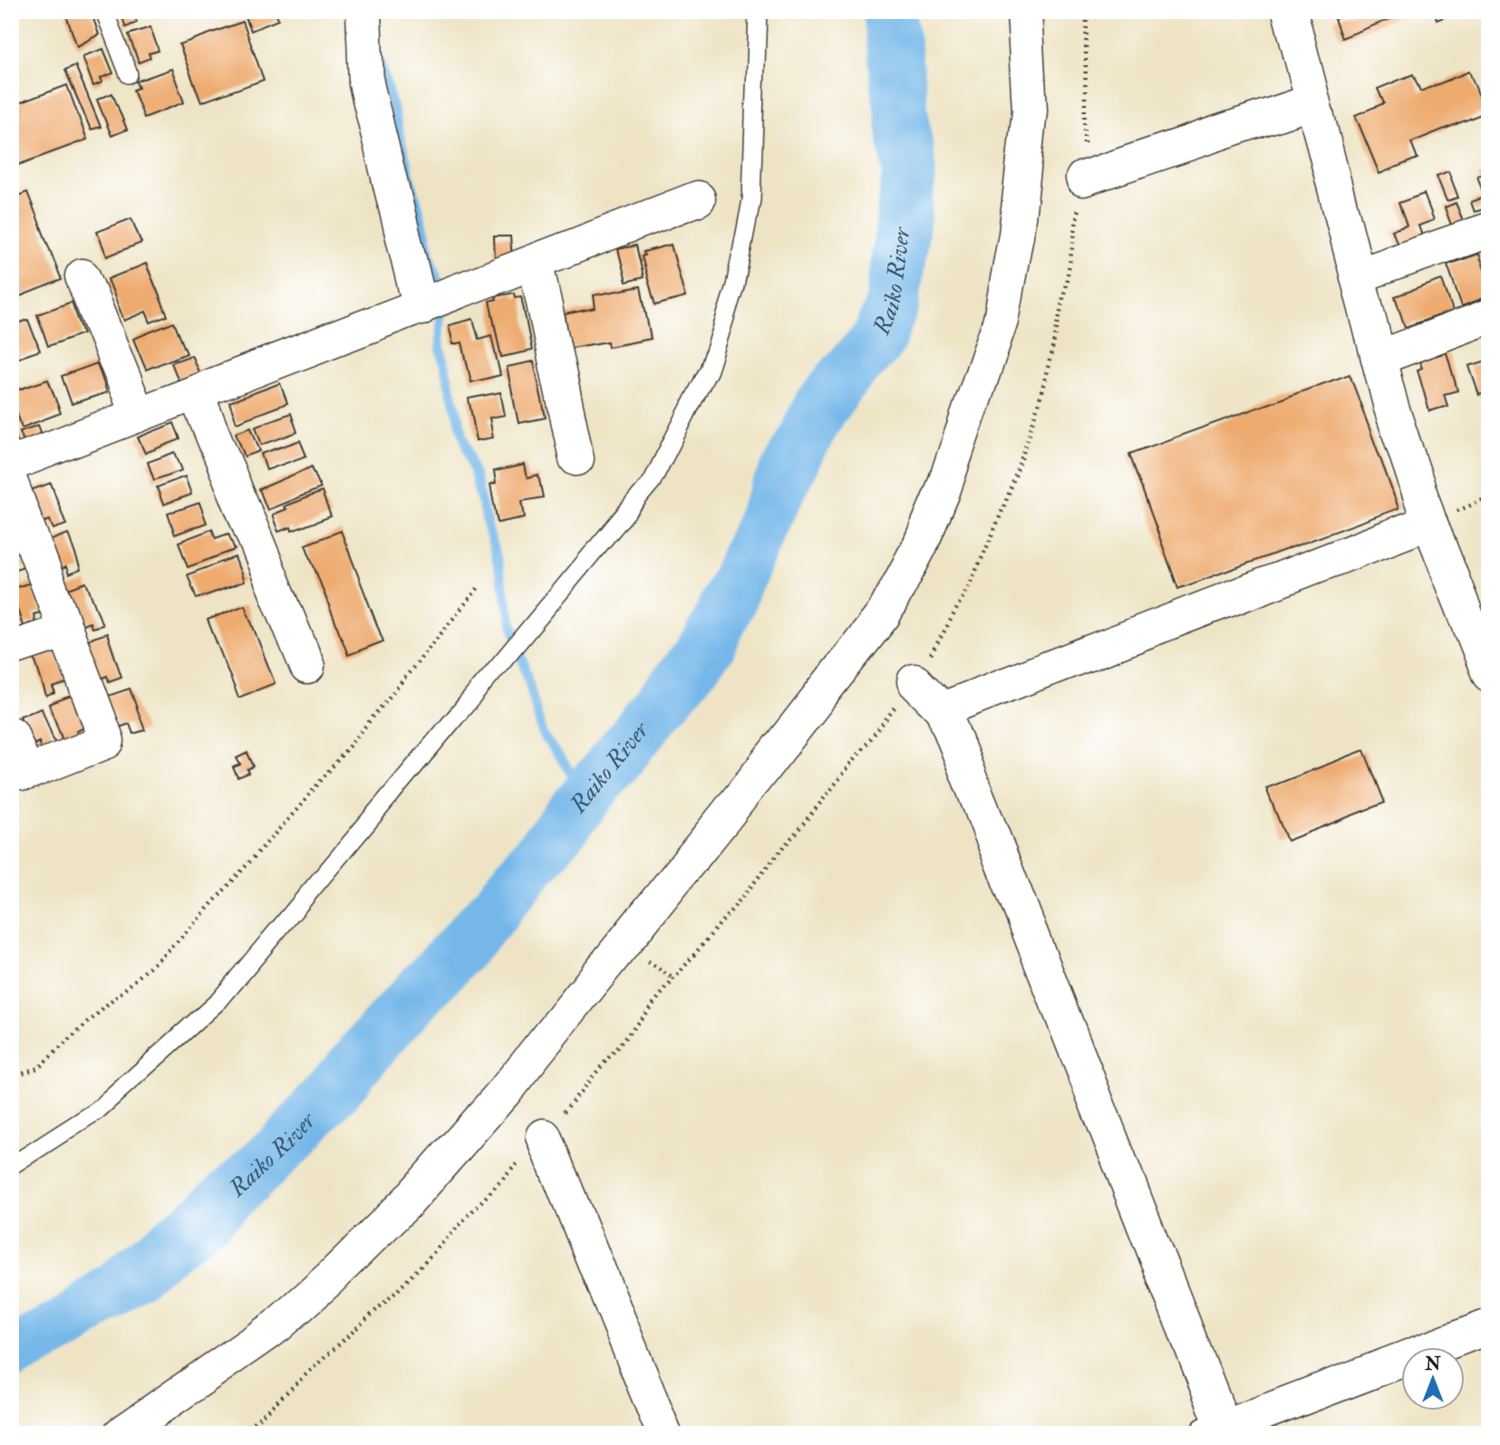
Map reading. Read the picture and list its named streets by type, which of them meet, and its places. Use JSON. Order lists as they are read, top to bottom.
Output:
{
  "water": ["Raiko River"],
  "north": "top"
}
